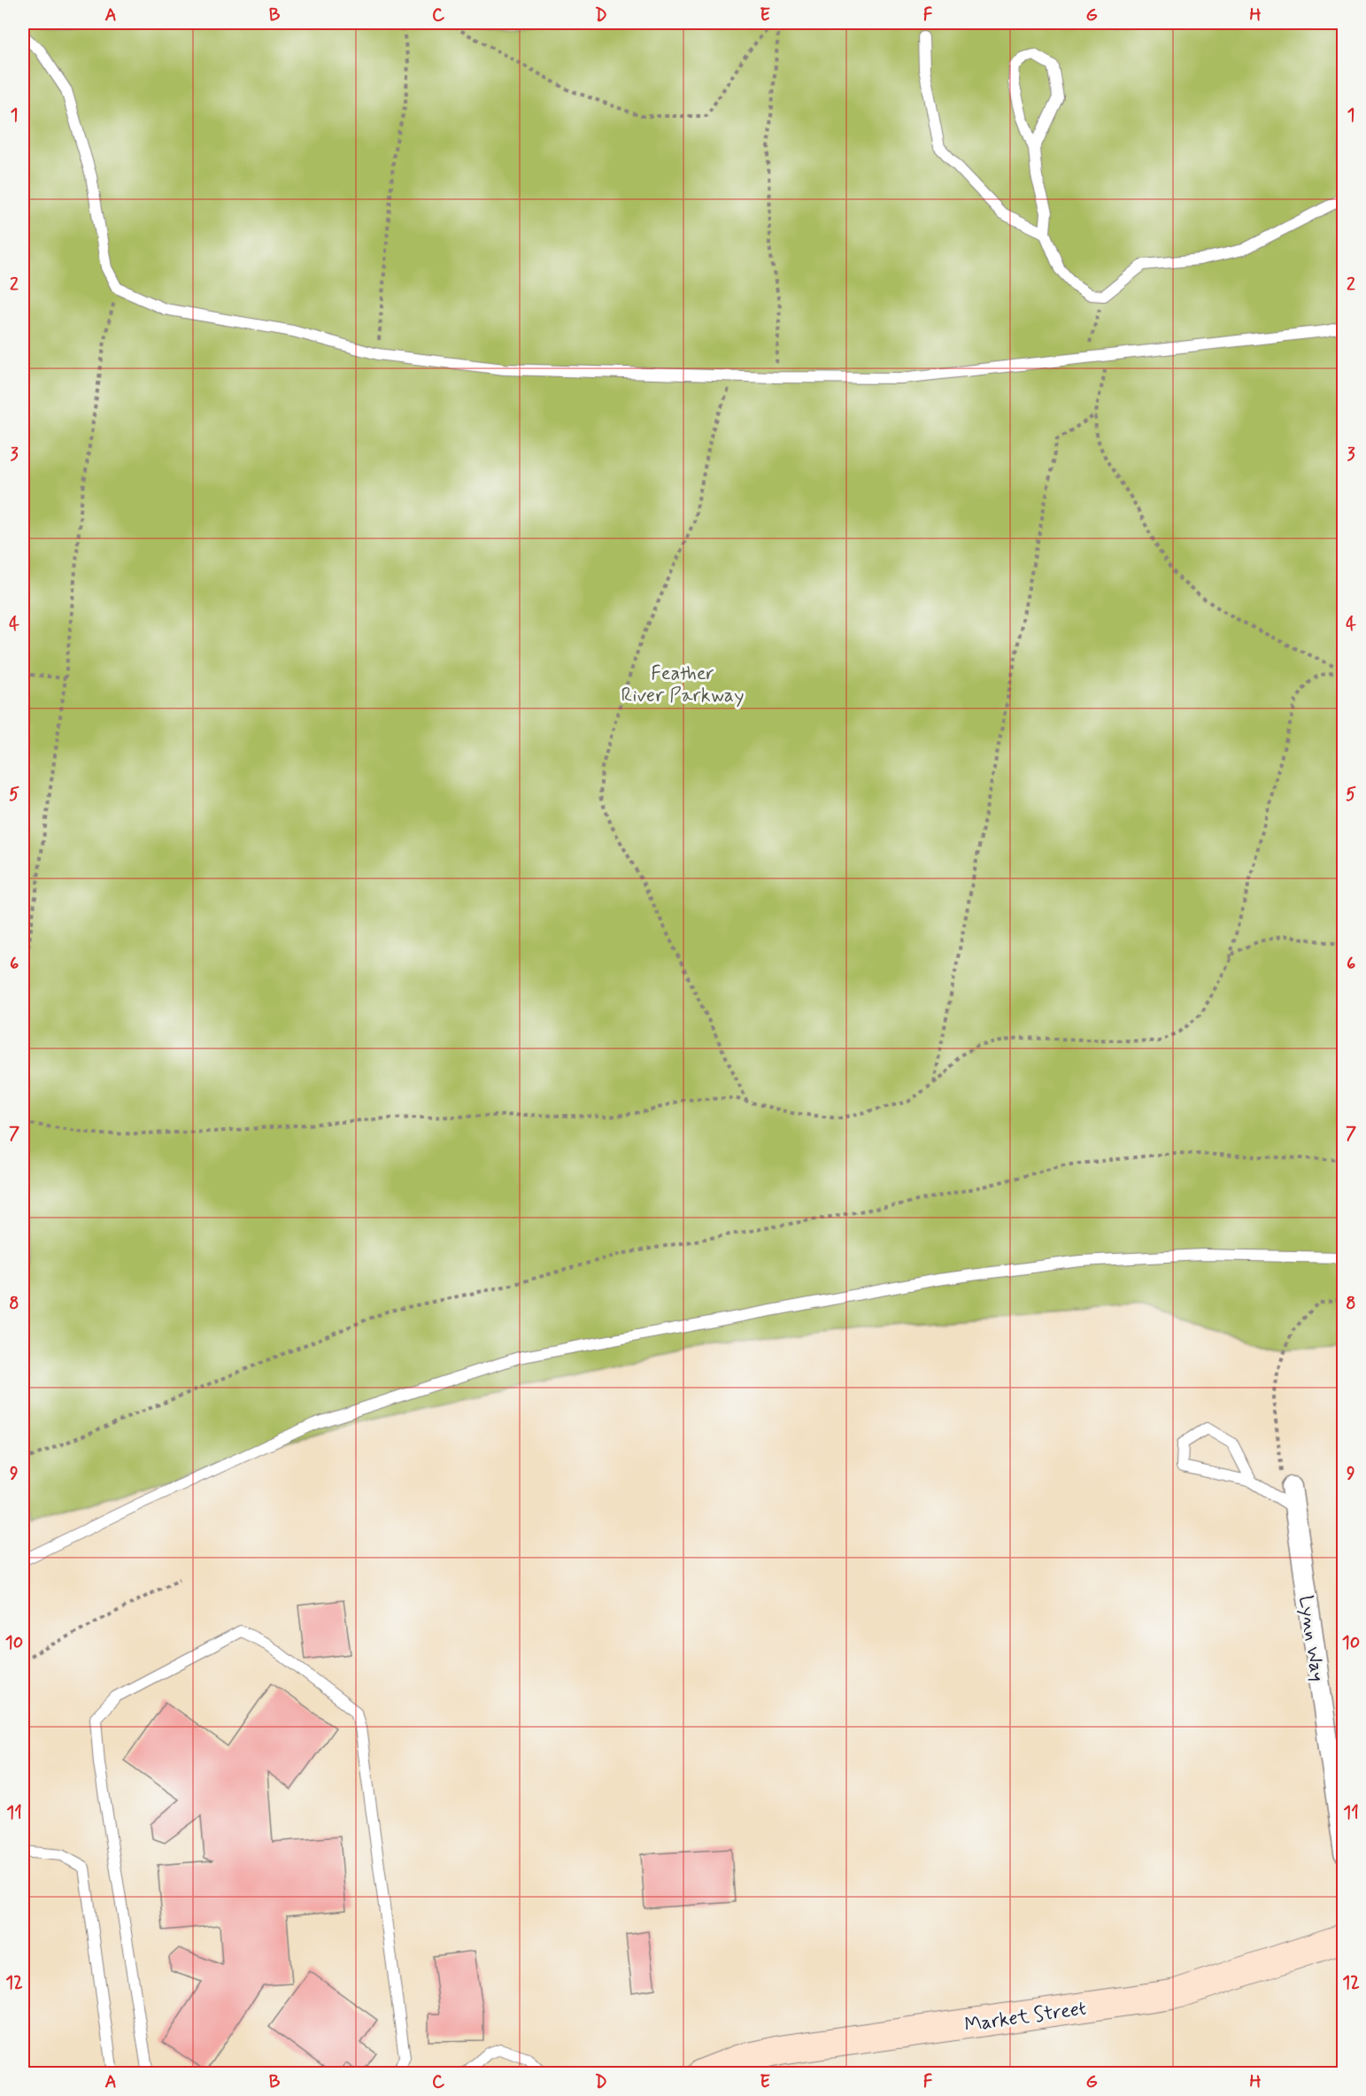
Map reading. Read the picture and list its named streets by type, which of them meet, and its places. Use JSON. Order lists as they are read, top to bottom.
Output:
{
  "streets": {
    "main road": ["Market Street"],
    "street": ["Lynn Way"]
  },
  "parks": ["Feather River Parkway"],
  "grid": {
    "columns": [
      "A",
      "B",
      "C",
      "D",
      "E",
      "F",
      "G",
      "H"
    ],
    "rows": [
      "1",
      "2",
      "3",
      "4",
      "5",
      "6",
      "7",
      "8",
      "9",
      "10",
      "11",
      "12"
    ]
  }
}
